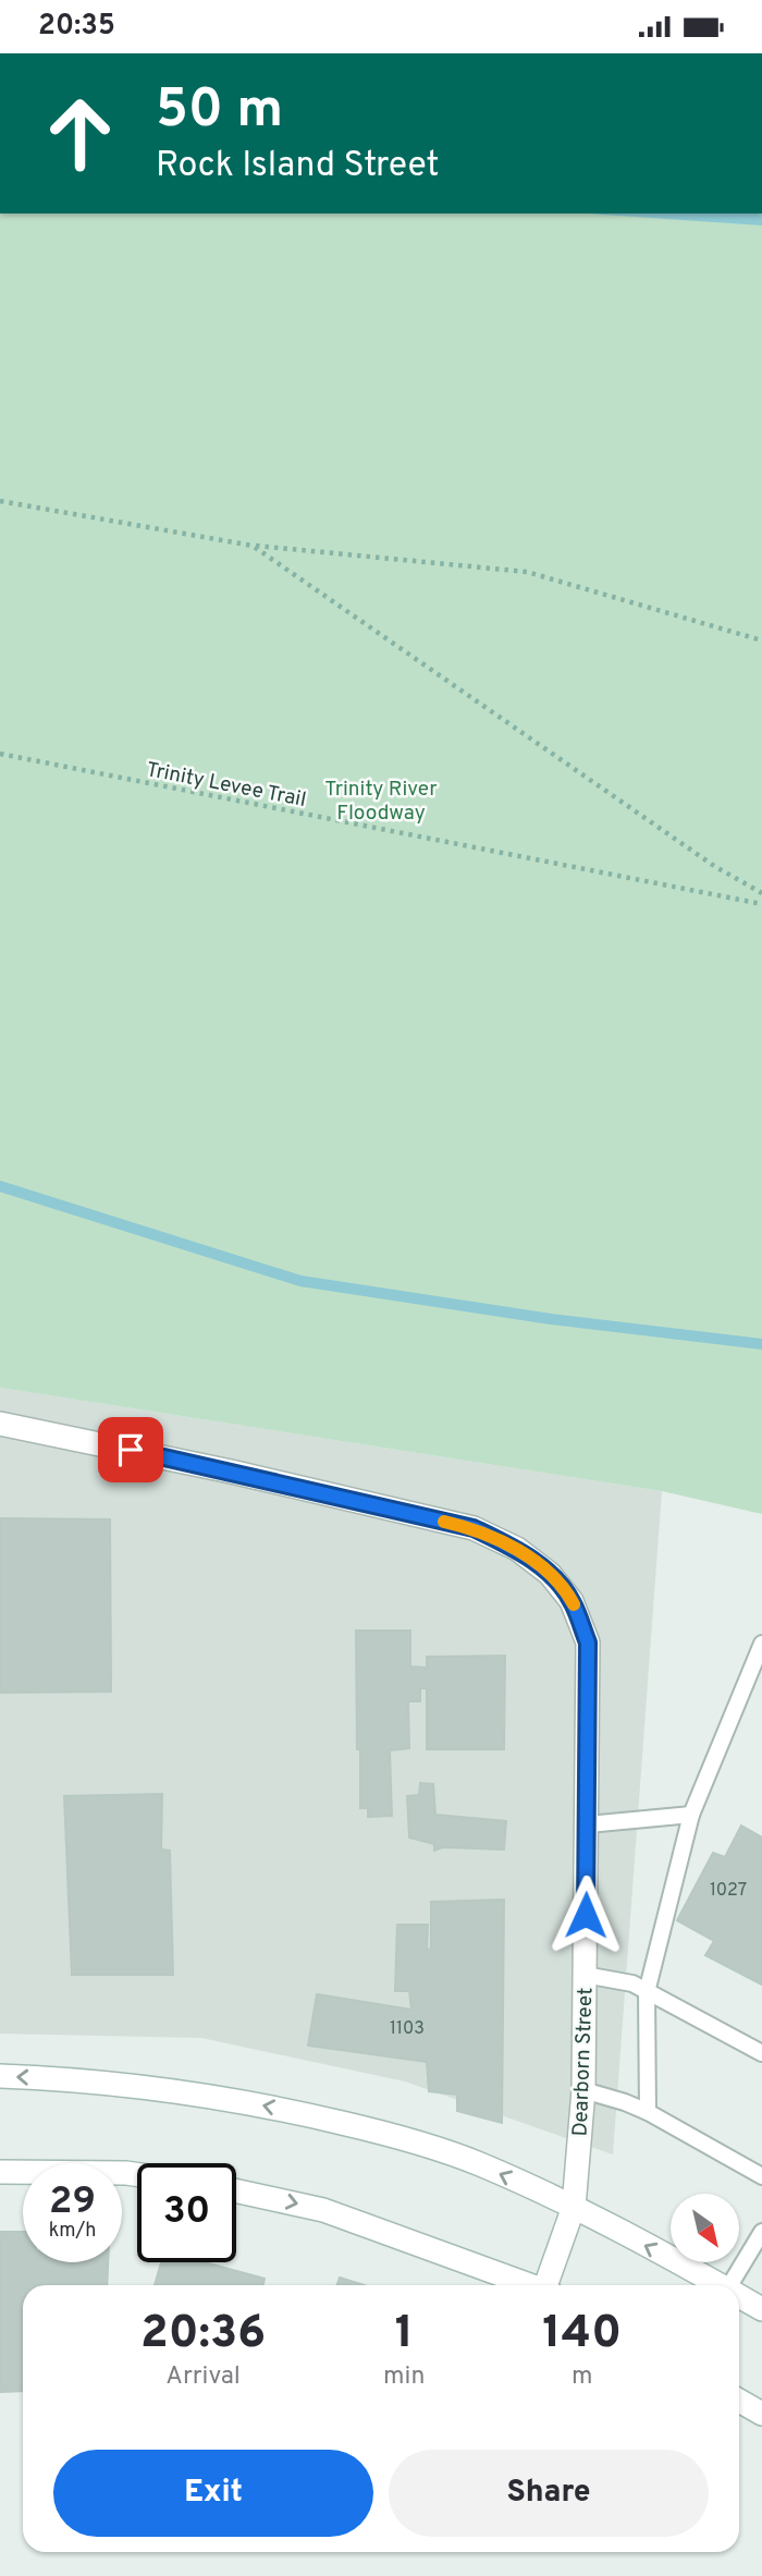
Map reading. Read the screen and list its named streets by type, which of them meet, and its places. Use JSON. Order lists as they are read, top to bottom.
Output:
{
  "streets": {
    "main road": ["Dearborn Street"],
    "path": ["Trinity Levee Trail"]
  },
  "parks": ["Trinity River Floodway"],
  "house_numbers": ["1027", "1103"],
  "north": "bottom right",
  "page": {
    "status": "20:35",
    "turn": ["50 m", "Rock Island Street"],
    "speed": "29 km/h",
    "limit": "30",
    "eta": [
      "20:36",
      "Arrival",
      "1",
      "min",
      "140",
      "m"
    ],
    "buttons": ["Exit", "Share"]
  }
}
